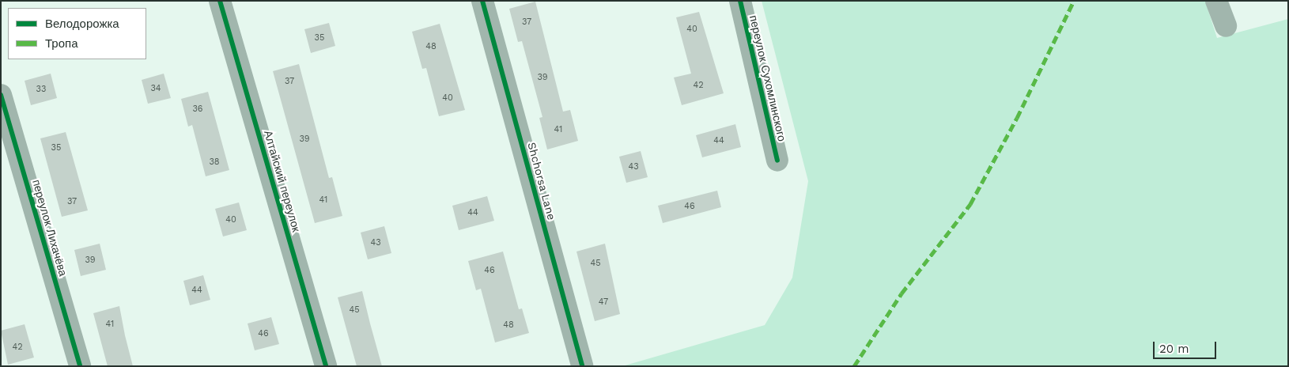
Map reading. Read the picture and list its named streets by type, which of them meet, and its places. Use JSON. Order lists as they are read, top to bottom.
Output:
{
  "streets": {
    "street": [
      "переулок Сухомлинского",
      "Алтайский переулок",
      "Shchorsa Lane",
      "переулок Лихачёва"
    ]
  },
  "house_numbers": [
    "37",
    "40",
    "35",
    "48",
    "39",
    "37",
    "42",
    "34",
    "33",
    "40",
    "36",
    "41",
    "39",
    "44",
    "35",
    "38",
    "43",
    "41",
    "37",
    "46",
    "44",
    "40",
    "43",
    "39",
    "45",
    "46",
    "44",
    "47",
    "45",
    "41",
    "48",
    "46",
    "42"
  ],
  "legend": ["Велодорожка", "Тропа"],
  "scale_bar": "20 m"
}
